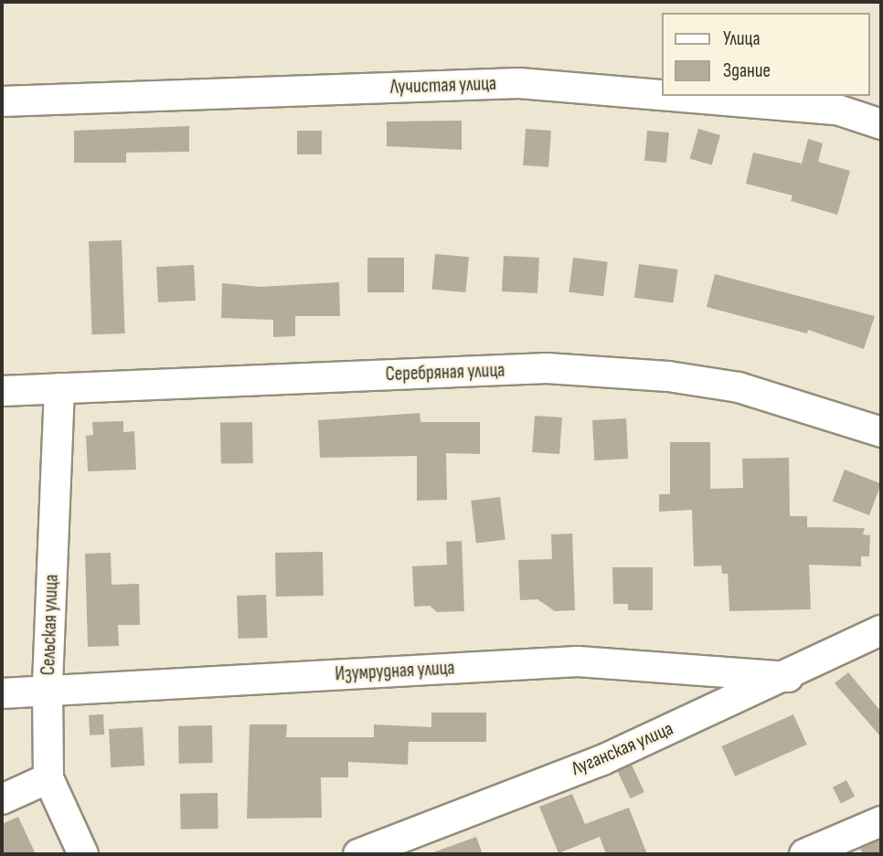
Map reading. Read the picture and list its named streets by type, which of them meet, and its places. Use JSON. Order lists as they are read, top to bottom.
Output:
{
  "streets": {
    "street": [
      "Лучистая улица",
      "Серебряная улица",
      "Сельская улица",
      "Изумрудная улица",
      "Луганская улица"
    ]
  },
  "crossings": [
    ["Серебряная улица", "Сельская улица"],
    ["Сельская улица", "Изумрудная улица"],
    ["Изумрудная улица", "Луганская улица"]
  ],
  "legend": ["Улица", "Здание"]
}
